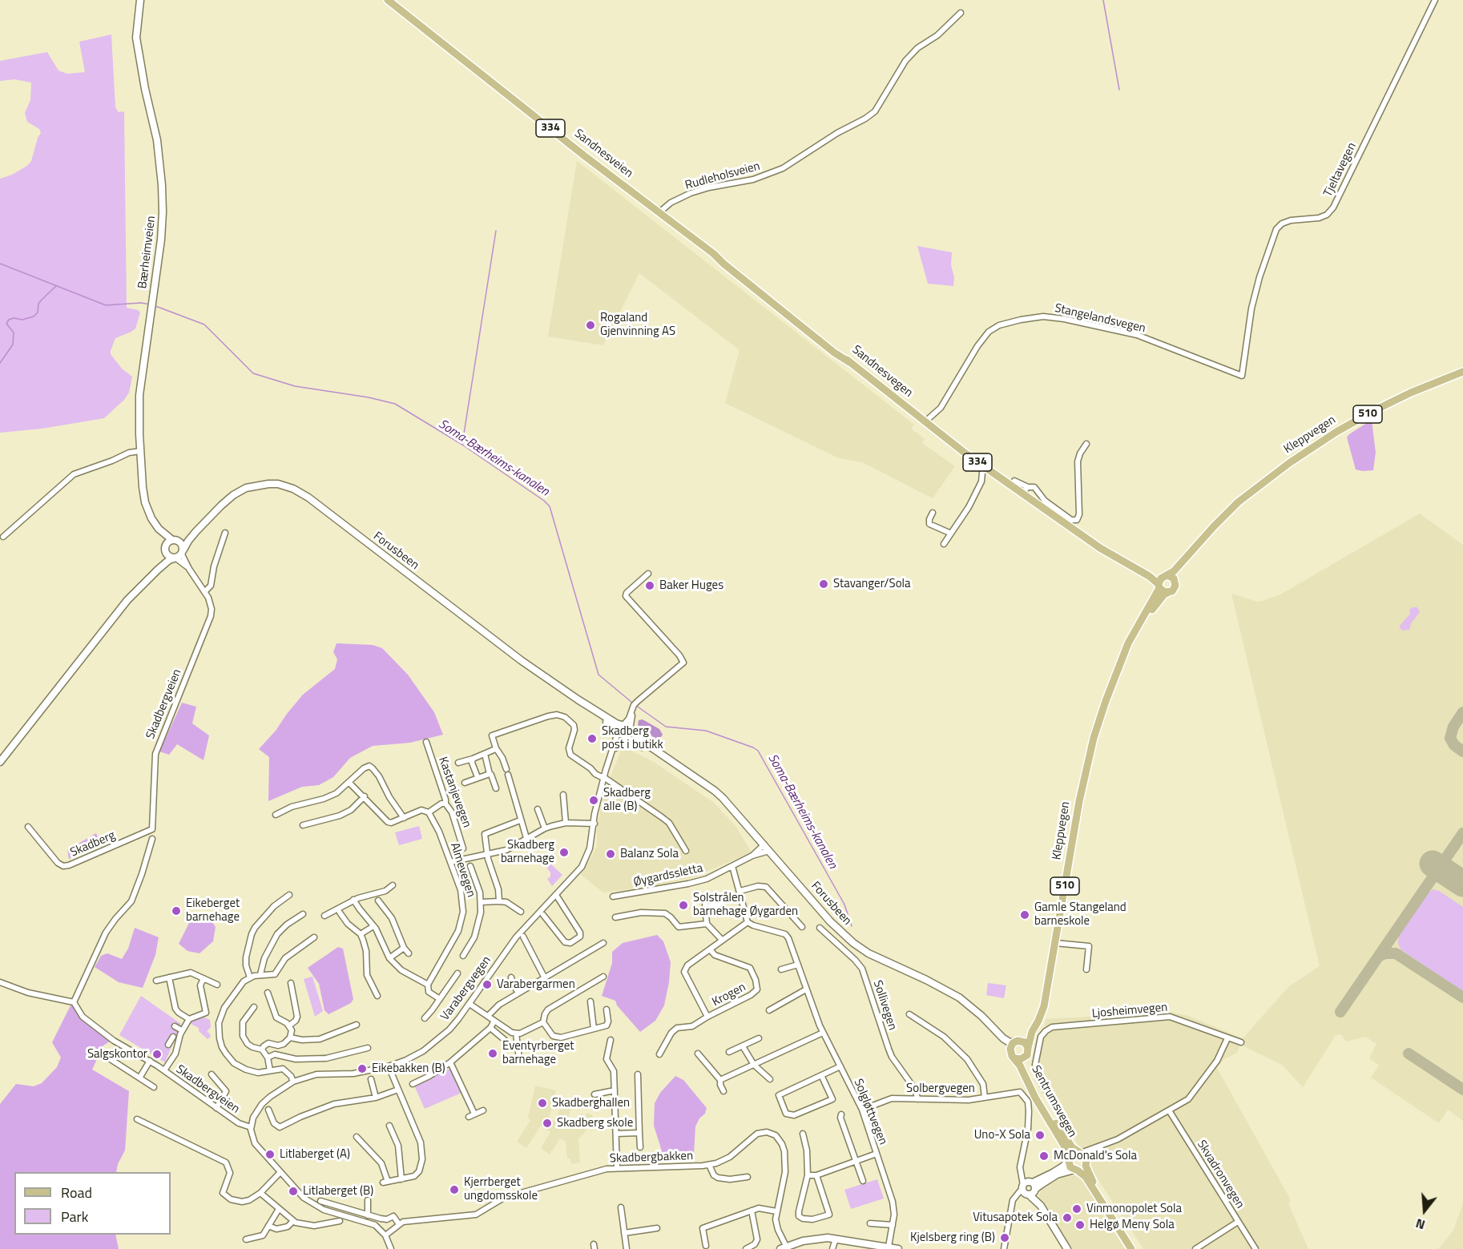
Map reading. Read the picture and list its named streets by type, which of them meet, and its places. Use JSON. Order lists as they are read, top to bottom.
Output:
{
  "streets": {
    "main road": [
      "334",
      "Sandnesveien",
      "Bærheimveien",
      "Sandnesvegen",
      "510",
      "Kleppvegen",
      "Forusbeen",
      "Sentrumsvegen"
    ],
    "street": [
      "Tjeltavegen",
      "Rudleholsveien",
      "Stangelandsvegen",
      "Skadbergveien",
      "Kastanjevegen",
      "Skadberg",
      "Almevegen",
      "Øygardssletta",
      "Varabergvegen",
      "Krogen",
      "Sollivegen",
      "Ljosheimvegen",
      "Solbergvegen",
      "Solgløttvegen",
      "Skadbergbakken",
      "Skvadronvegen"
    ]
  },
  "crossings": [
    ["Sandnesveien", "Rudleholsveien"],
    ["Sandnesveien", "Sandnesvegen"],
    ["Tjeltavegen", "Stangelandsvegen"],
    ["Stangelandsvegen", "Sandnesvegen"],
    ["Sandnesvegen", "Kleppvegen"],
    ["Kleppvegen", "Forusbeen"],
    ["Kleppvegen", "Sentrumsvegen"],
    ["Forusbeen", "Skadbergveien"],
    ["Forusbeen", "Øygardssletta"],
    ["Forusbeen", "Varabergvegen"],
    ["Forusbeen", "Sentrumsvegen"],
    ["Skadbergveien", "Skadberg"],
    ["Skadbergveien", "Varabergvegen"],
    ["Sollivegen", "Solbergvegen"],
    ["Solbergvegen", "Solgløttvegen"]
  ],
  "water": ["Soma-Bærheims-kanalen"],
  "places": [
    "Rogaland Gjenvinning AS",
    "Stavanger/Sola",
    "Baker Huges",
    "Skadberg post i butikk",
    "Skadberg alle (B)",
    "Skadberg barnehage",
    "Balanz Sola",
    "Solstrålen barnehage Øygarden",
    "Eikeberget barnehage",
    "Gamle Stangeland barneskole",
    "Varabergarmen",
    "Eventyrberget barnehage",
    "Salgskontor",
    "Eikebakken (B)",
    "Skadberghallen",
    "Skadberg skole",
    "Uno-X Sola",
    "Litlaberget (A)",
    "McDonald's Sola",
    "Kjerrberget ungdomsskole",
    "Litlaberget (B)",
    "Vinmonopolet Sola",
    "Vitusapotek Sola",
    "Helgø Meny Sola",
    "Kjelsberg ring (B)"
  ],
  "legend": ["Road", "Park"],
  "north": "bottom"
}
